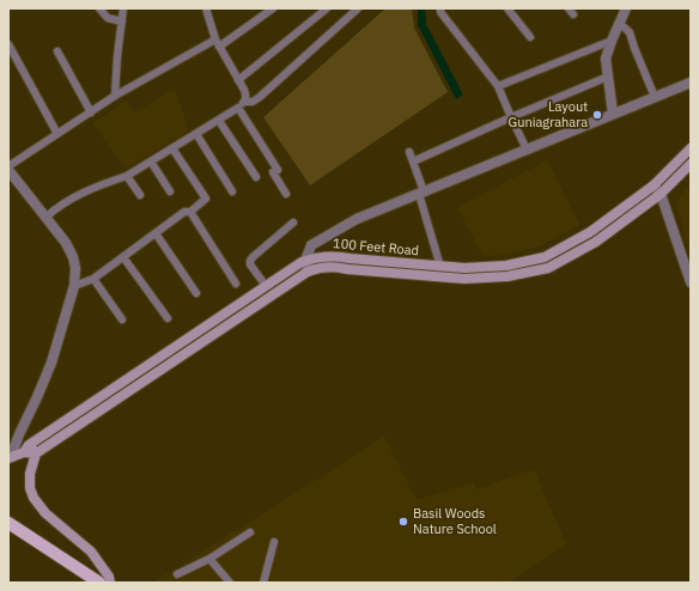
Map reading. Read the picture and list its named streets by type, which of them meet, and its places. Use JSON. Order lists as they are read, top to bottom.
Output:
{
  "streets": {
    "main road": ["100 Feet Road"]
  },
  "places": ["Layout Guniagrahara", "Basil Woods Nature School"]
}
